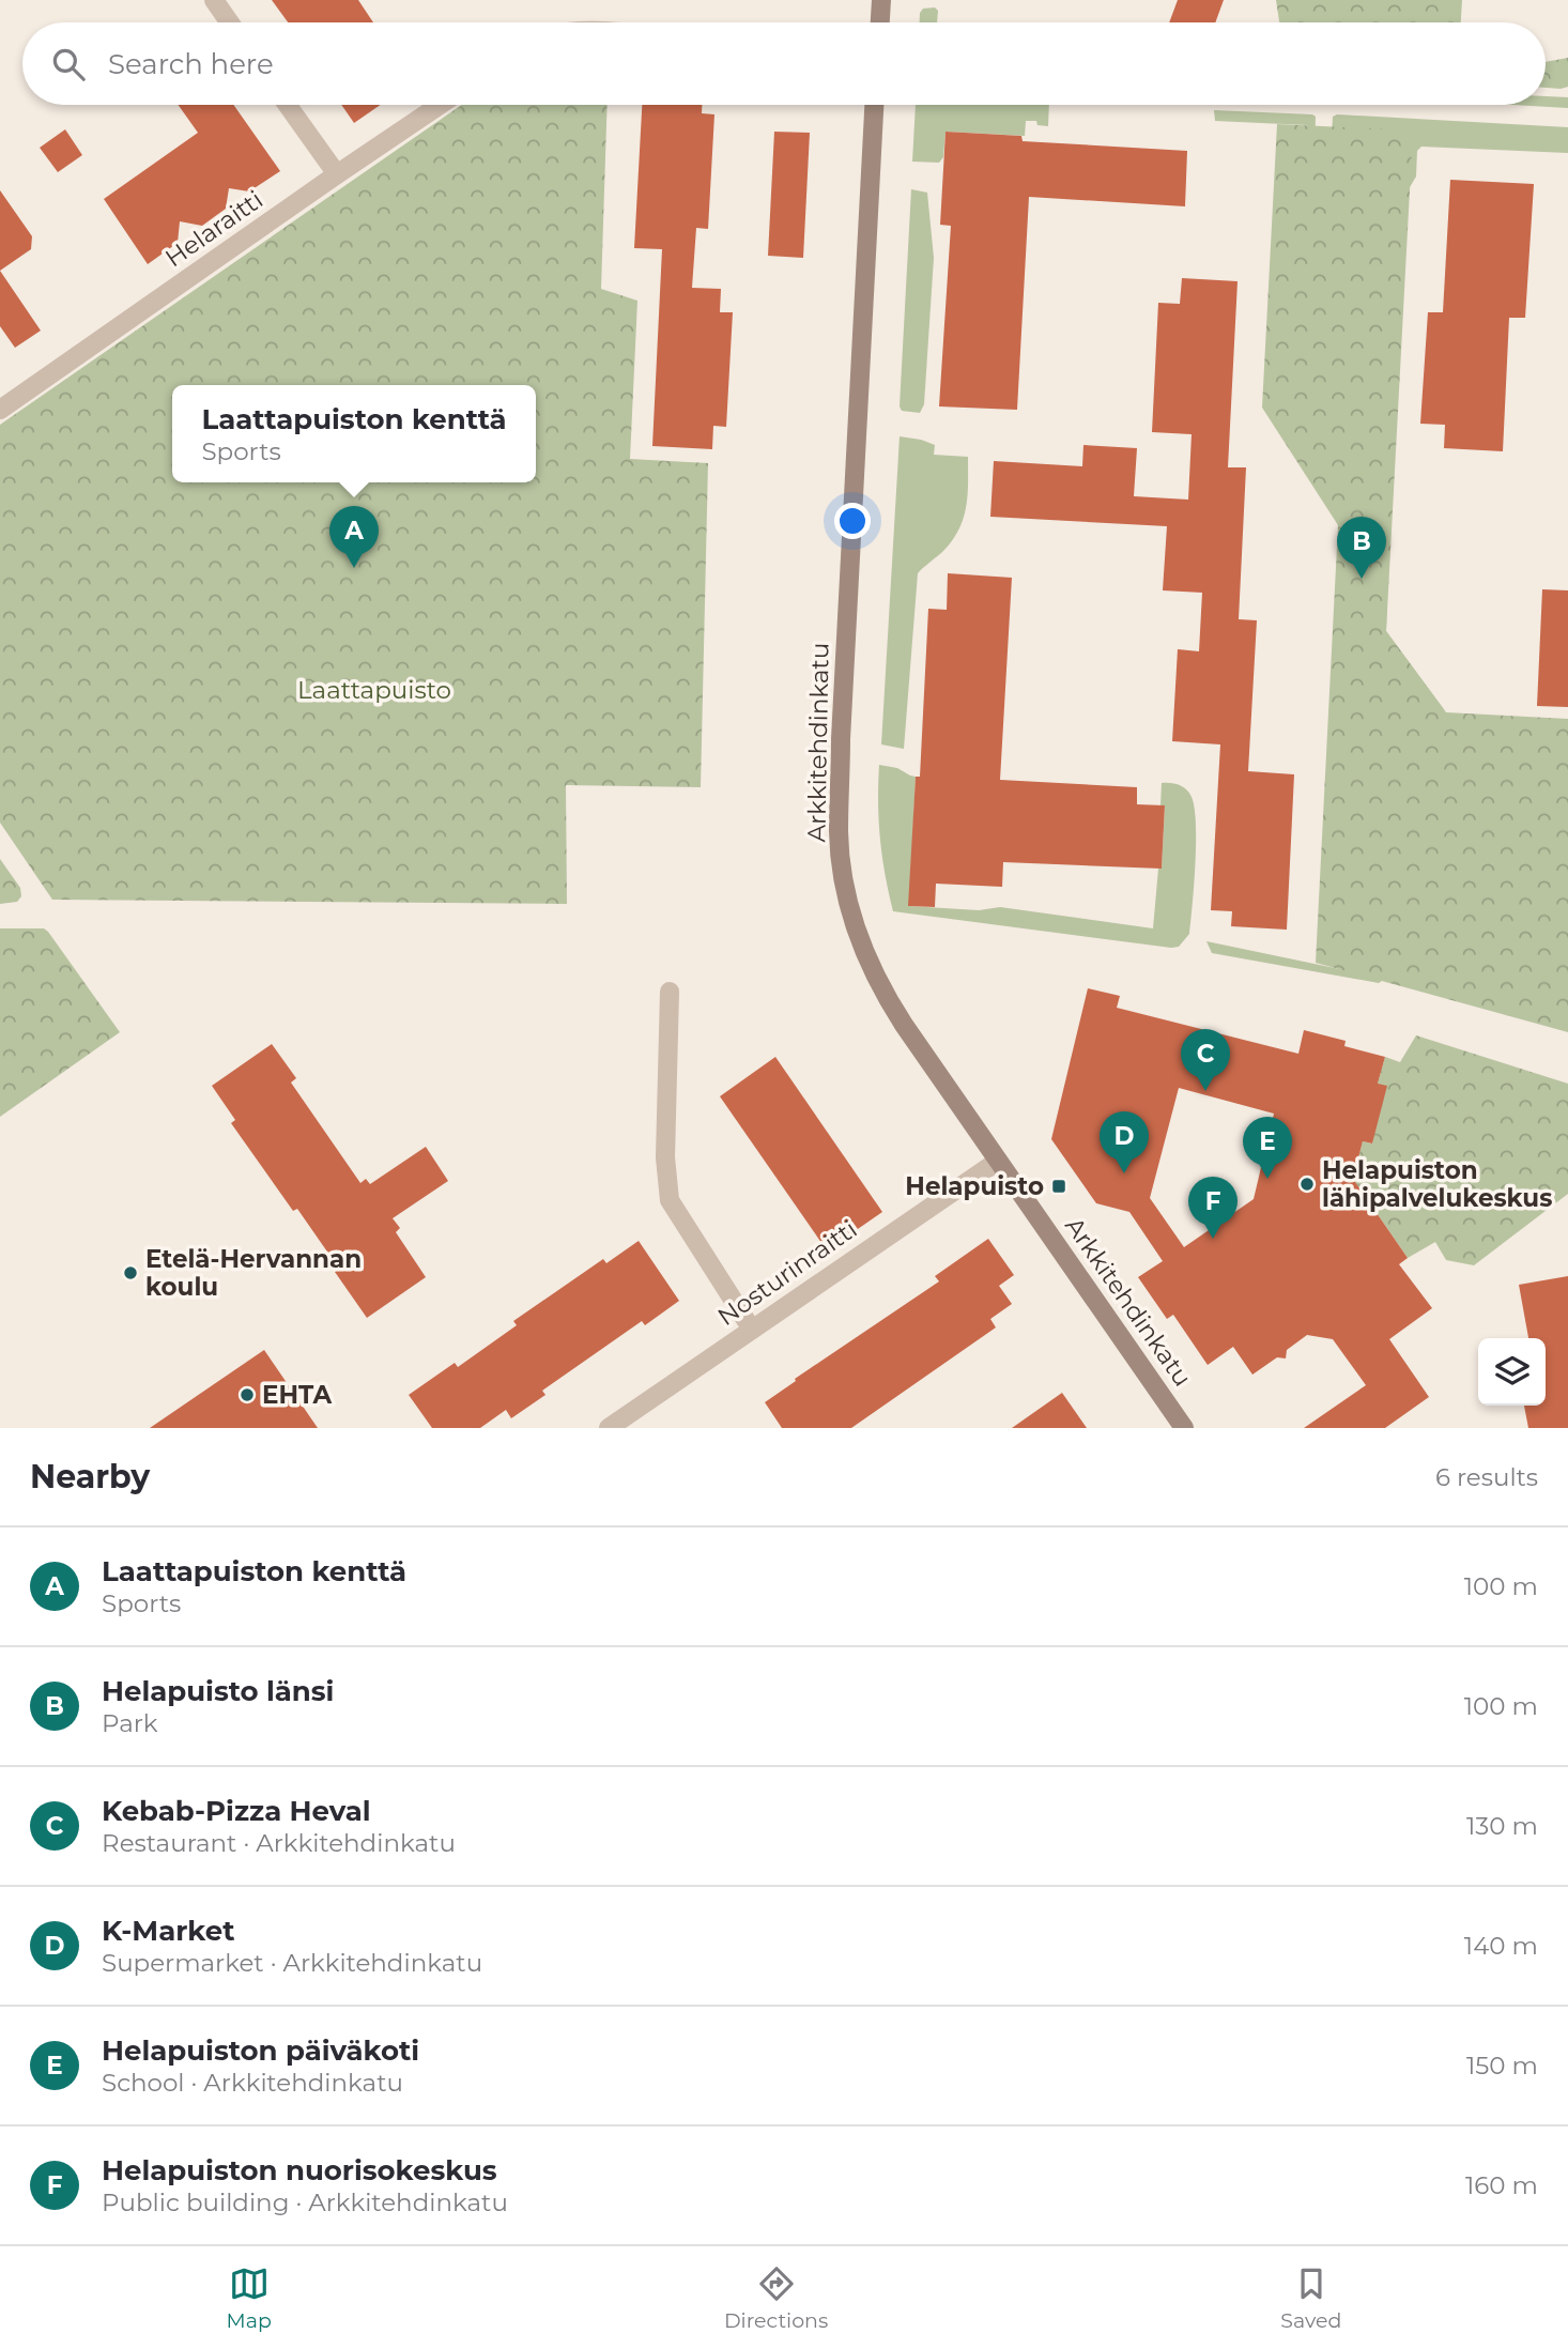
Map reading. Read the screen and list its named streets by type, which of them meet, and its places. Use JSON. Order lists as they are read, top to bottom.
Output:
{
  "streets": {
    "street": ["Arkkitehdinkatu"],
    "lane": ["Helaraitti", "Nosturinraitti"]
  },
  "crossings": [
    ["Arkkitehdinkatu", "Nosturinraitti"]
  ],
  "parks": ["Laattapuisto"],
  "places": {
    "other": ["Helapuiston lähipalvelukeskus", "Etelä-Hervannan koulu", "EHTA"],
    "transit": ["Helapuisto"]
  },
  "page": {
    "search": "Search here",
    "popup": ["Laattapuiston kenttä", "Sports"],
    "pins": [
      "A",
      "B",
      "C",
      "D",
      "E",
      "F"
    ],
    "heading": ["Nearby", "6 results"],
    "list": [
      {
        "mark": "A",
        "name": "Laattapuiston kenttä",
        "note": "Sports",
        "value": "100 m"
      },
      {
        "mark": "B",
        "name": "Helapuisto länsi",
        "note": "Park",
        "value": "100 m"
      },
      {
        "mark": "C",
        "name": "Kebab-Pizza Heval",
        "note": "Restaurant · Arkkitehdinkatu",
        "value": "130 m"
      },
      {
        "mark": "D",
        "name": "K-Market",
        "note": "Supermarket · Arkkitehdinkatu",
        "value": "140 m"
      },
      {
        "mark": "E",
        "name": "Helapuiston päiväkoti",
        "note": "School · Arkkitehdinkatu",
        "value": "150 m"
      },
      {
        "mark": "F",
        "name": "Helapuiston nuorisokeskus",
        "note": "Public building · Arkkitehdinkatu",
        "value": "160 m"
      }
    ],
    "nav": ["Map", "Directions", "Saved"]
  }
}
